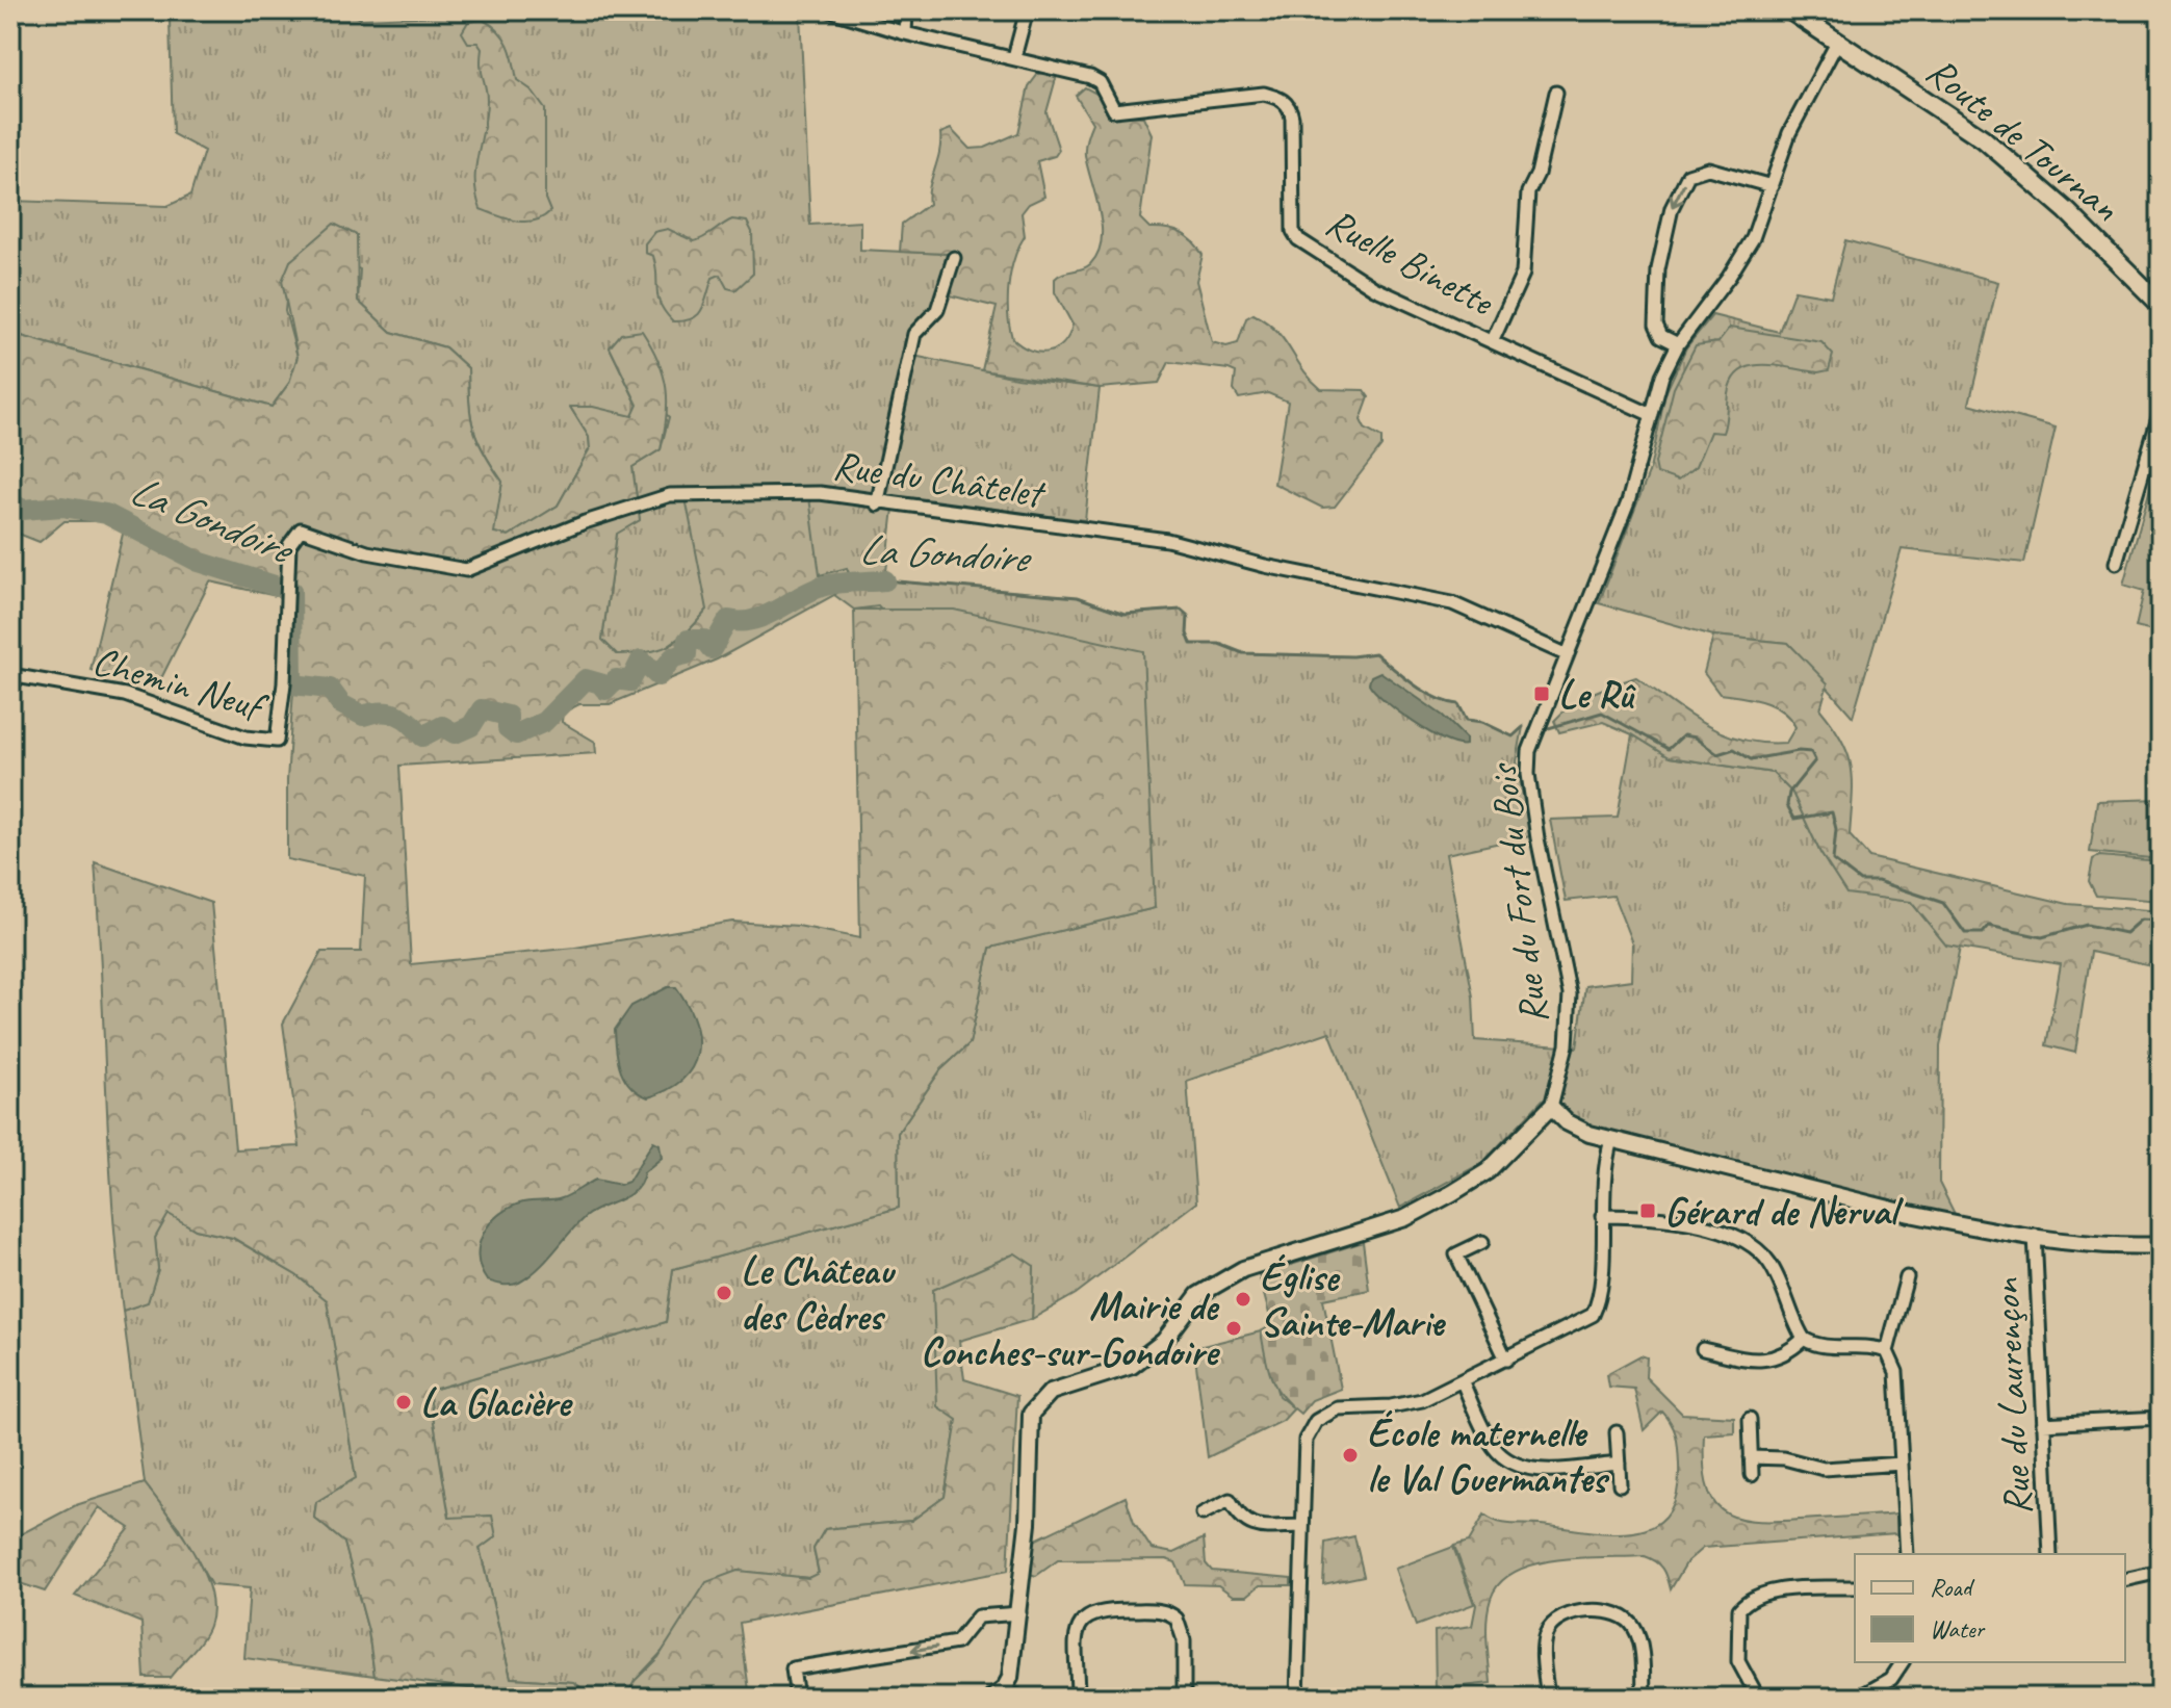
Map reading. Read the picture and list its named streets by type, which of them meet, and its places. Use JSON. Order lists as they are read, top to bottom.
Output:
{
  "streets": {
    "main road": ["Route de Tournan"],
    "street": [
      "Ruelle Binette",
      "Rue du Châtelet",
      "Chemin Neuf",
      "Rue du Fort du Bois",
      "Rue du Laurençon"
    ]
  },
  "crossings": [
    ["Route de Tournan", "Rue du Fort du Bois"],
    ["Ruelle Binette", "Rue du Fort du Bois"],
    ["Rue du Châtelet", "Chemin Neuf"],
    ["Rue du Châtelet", "Rue du Fort du Bois"]
  ],
  "water": ["La Gondoire"],
  "places": {
    "transit": ["Le Rû", "Gérard de Nerval"],
    "other": [
      "Le Château des Cèdres",
      "Église Sainte-Marie",
      "Mairie de Conches-sur-Gondoire",
      "La Glacière",
      "École maternelle le Val Guermantes"
    ]
  },
  "legend": ["Road", "Water"]
}
